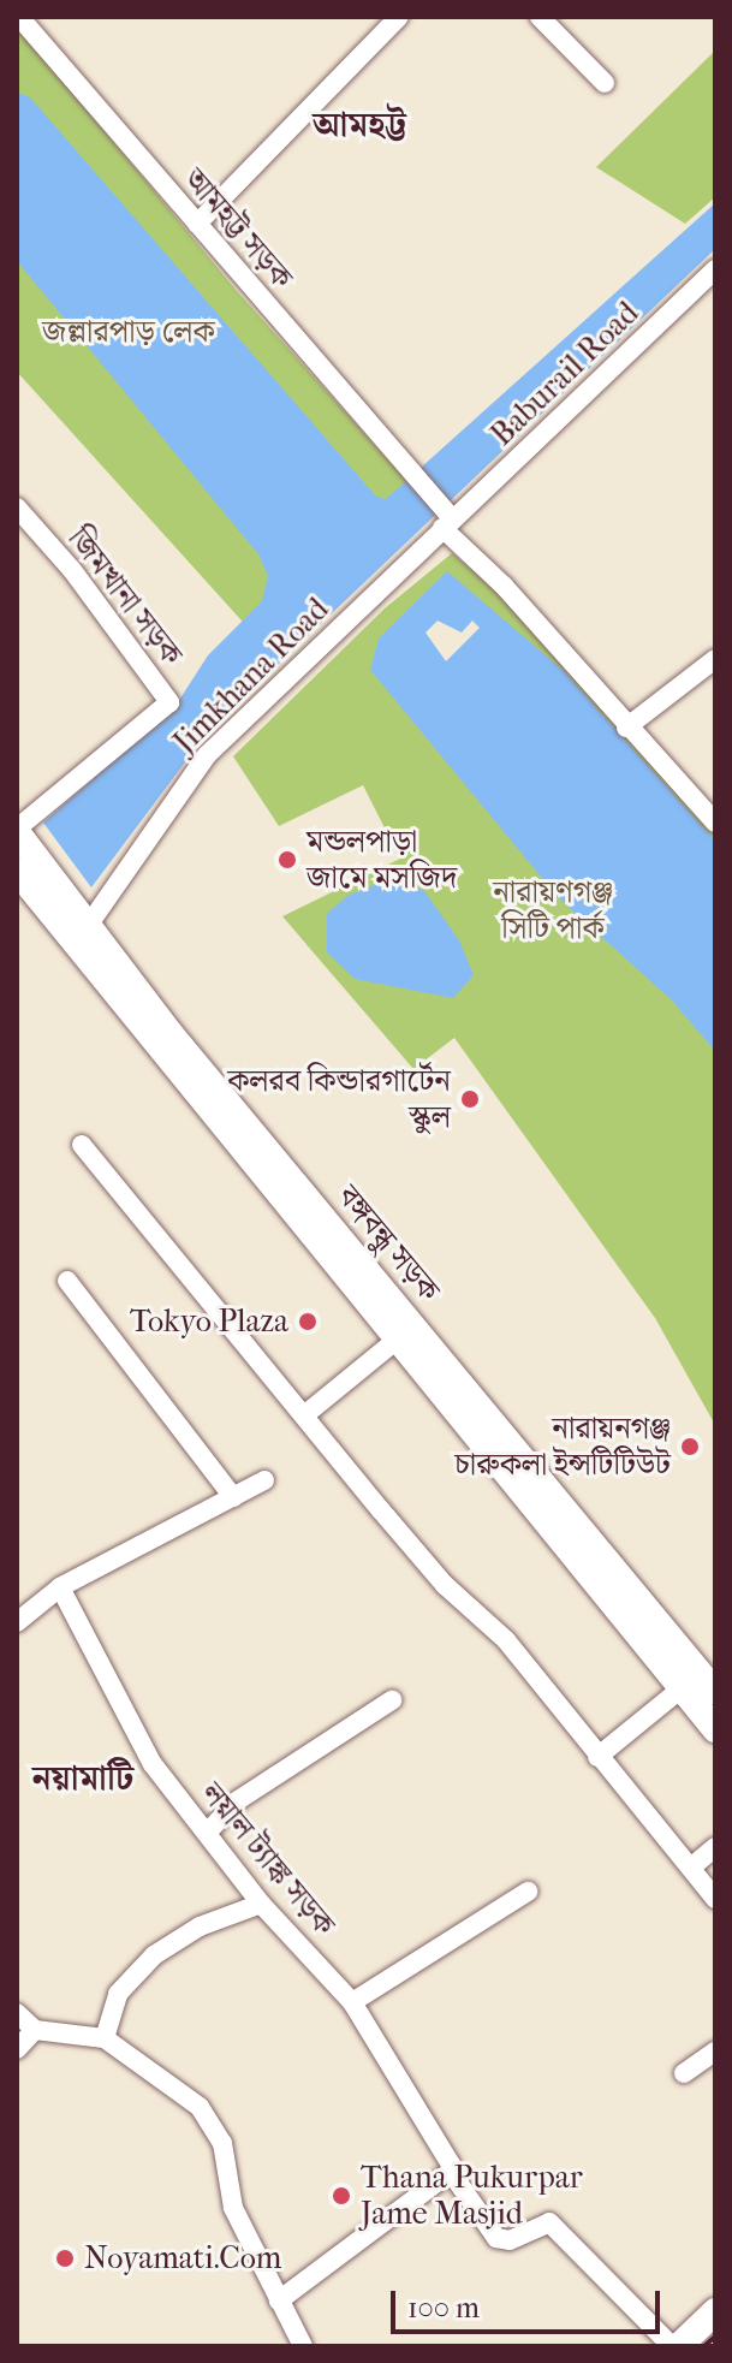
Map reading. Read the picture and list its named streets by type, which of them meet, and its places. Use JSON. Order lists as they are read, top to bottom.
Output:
{
  "streets": {
    "main road": ["বঙ্গবন্ধু সড়ক"],
    "street": [
      "আমহট্ট সড়ক",
      "Baburail Road",
      "জিমখানা সড়ক",
      "Jimkhana Road",
      "লয়াল ট্যাঙ্ক সড়ক"
    ]
  },
  "crossings": [
    ["আমহট্ট সড়ক", "Baburail Road"],
    ["আমহট্ট সড়ক", "Jimkhana Road"],
    ["Baburail Road", "Jimkhana Road"],
    ["জিমখানা সড়ক", "বঙ্গবন্ধু সড়ক"],
    ["Jimkhana Road", "বঙ্গবন্ধু সড়ক"]
  ],
  "districts": ["আমহট্ট", "নয়ামাটি"],
  "parks": ["জল্লারপাড় লেক", "নারায়ণগঞ্জ সিটি পার্ক"],
  "places": [
    "মন্ডলপাড়া জামে মসজিদ",
    "কলরব কিন্ডারগার্টেন স্কুল",
    "Tokyo Plaza",
    "নারায়নগঞ্জ চারুকলা ইন্সটিটিউট",
    "Thana Pukurpar Jame Masjid",
    "Noyamati.Com"
  ],
  "scale_bar": "100 m"
}
